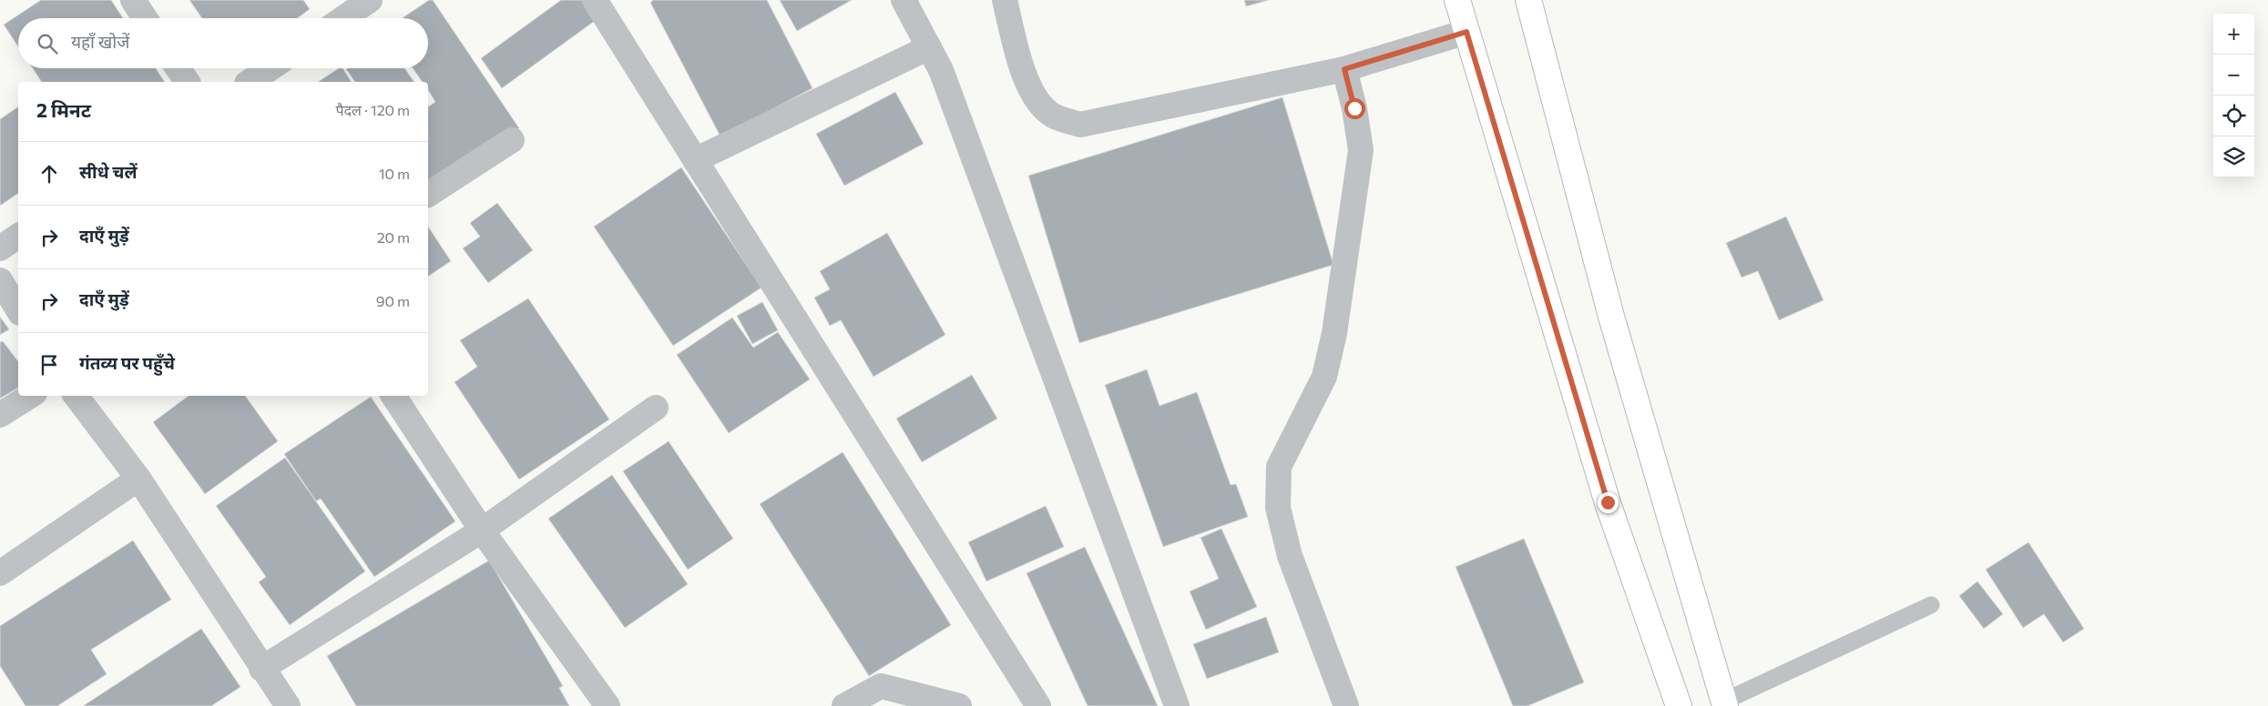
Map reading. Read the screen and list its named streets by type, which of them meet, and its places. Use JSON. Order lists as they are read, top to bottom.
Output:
{
  "page": {
    "map_buttons": ["+", "−"],
    "search": "यहाँ खोजें",
    "heading": ["2 मिनट", "पैदल · 120 m"],
    "list": [
      ["सीधे चलें", "10 m"],
      ["दाएँ मुड़ें", "20 m"],
      ["दाएँ मुड़ें", "90 m"],
      "गंतव्य पर पहुँचे"
    ]
  }
}
